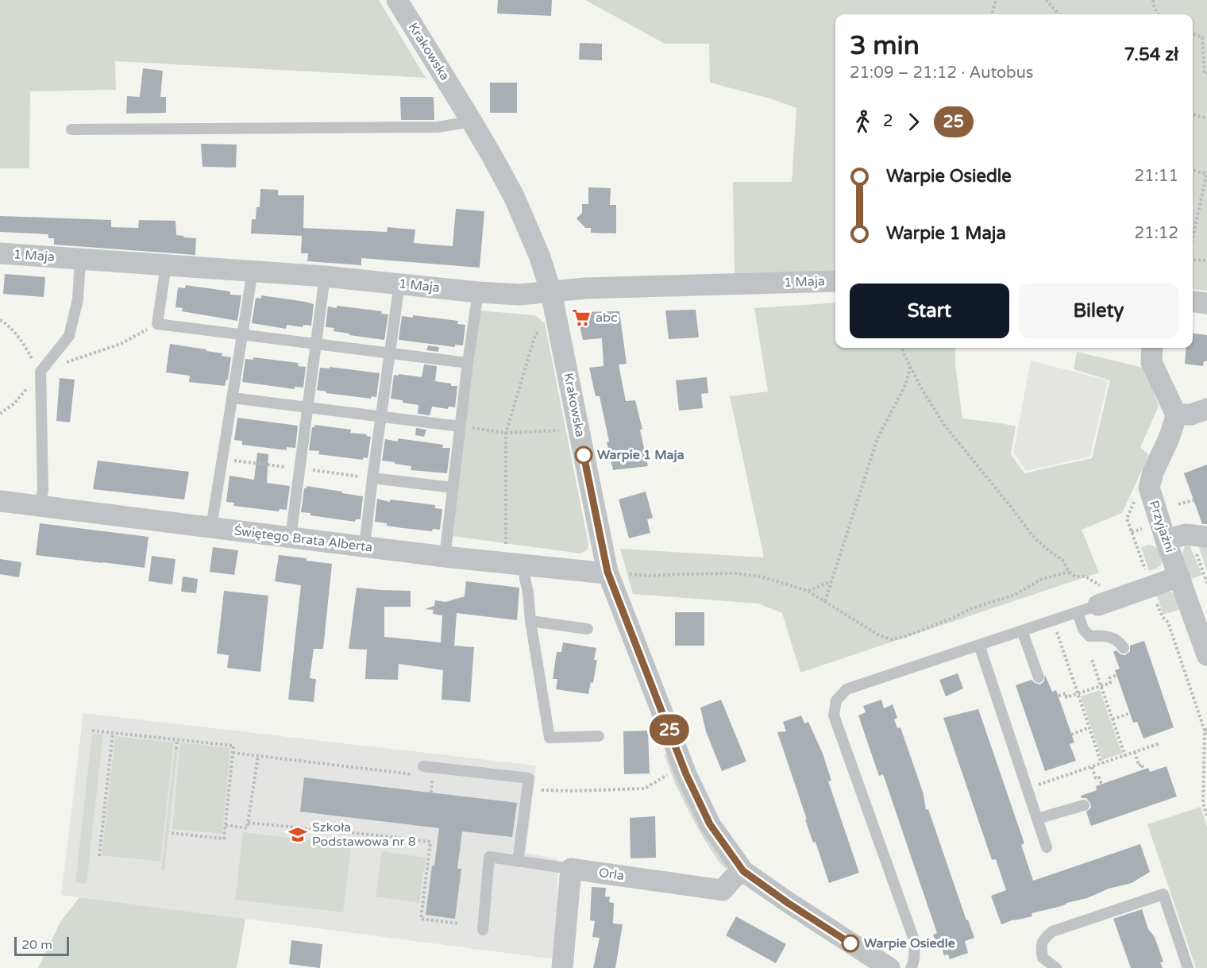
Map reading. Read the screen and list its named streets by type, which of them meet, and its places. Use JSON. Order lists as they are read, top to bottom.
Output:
{
  "streets": {
    "street": [
      "Krakowska",
      "1 Maja",
      "Przyjaźni",
      "Świętego Brata Alberta",
      "Orla"
    ]
  },
  "crossings": [
    ["Krakowska", "1 Maja"],
    ["Krakowska", "Świętego Brata Alberta"],
    ["Krakowska", "Orla"]
  ],
  "places": {
    "supermarket": ["abc"],
    "other": ["Warpie 1 Maja", "Warpie Osiedle"],
    "school or university": ["Szkoła Podstawowa nr 8"]
  },
  "lines": ["bus line 25"],
  "scale_bar": "20 m",
  "page": {
    "on_map": "25",
    "heading": ["3 min", "21:09 – 21:12 · Autobus", "7.54 zł"],
    "legs": ["2", "25"],
    "list": [
      {
        "name": "Warpie Osiedle",
        "value": "21:11"
      },
      {
        "name": "Warpie 1 Maja",
        "value": "21:12"
      }
    ],
    "buttons": ["Start", "Bilety"],
    "scale": "20 m"
  }
}
